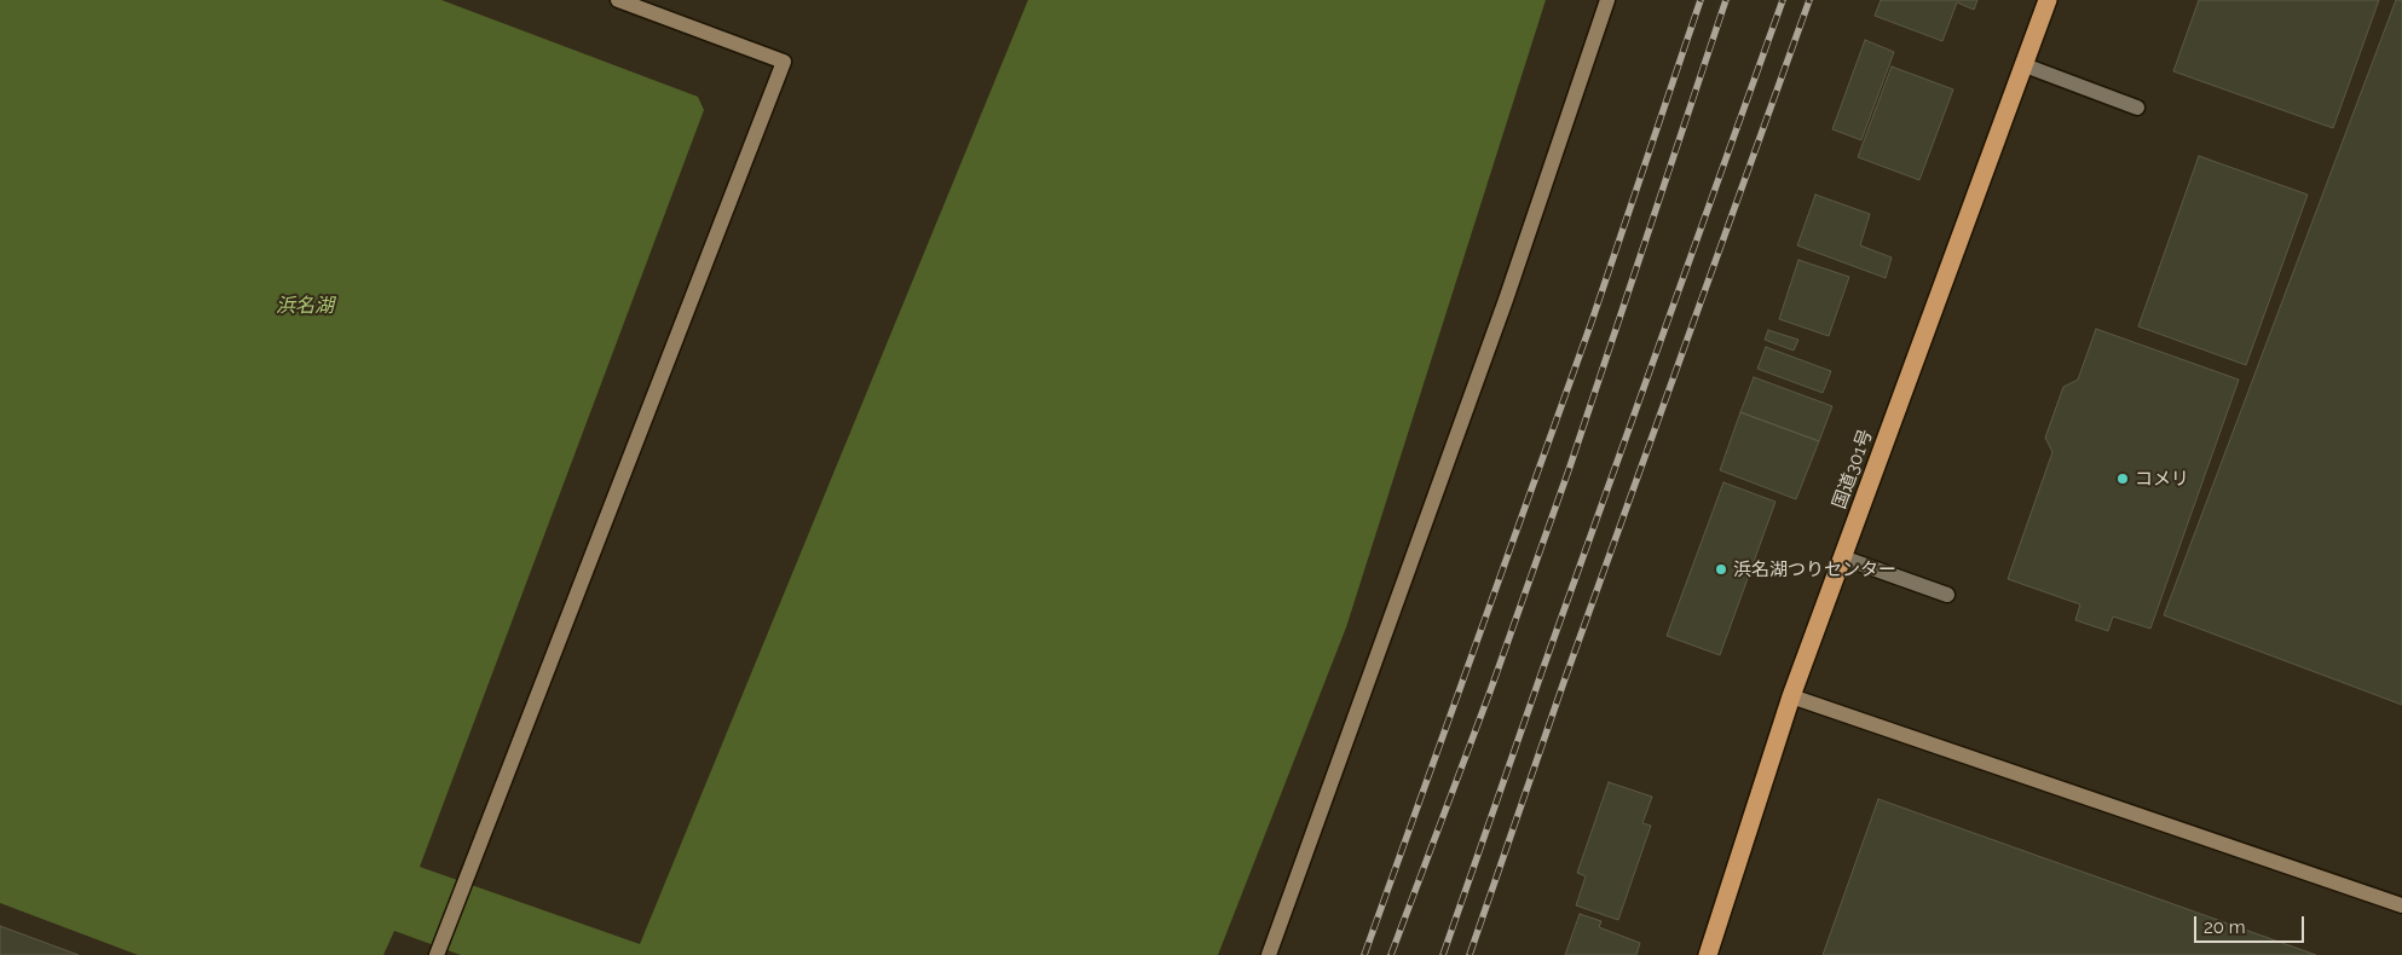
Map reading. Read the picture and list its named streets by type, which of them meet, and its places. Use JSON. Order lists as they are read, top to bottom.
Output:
{
  "streets": {
    "highway": ["国道301号"]
  },
  "water": ["浜名湖"],
  "places": ["コメリ", "浜名湖つりセンター"],
  "scale_bar": "20 m"
}
